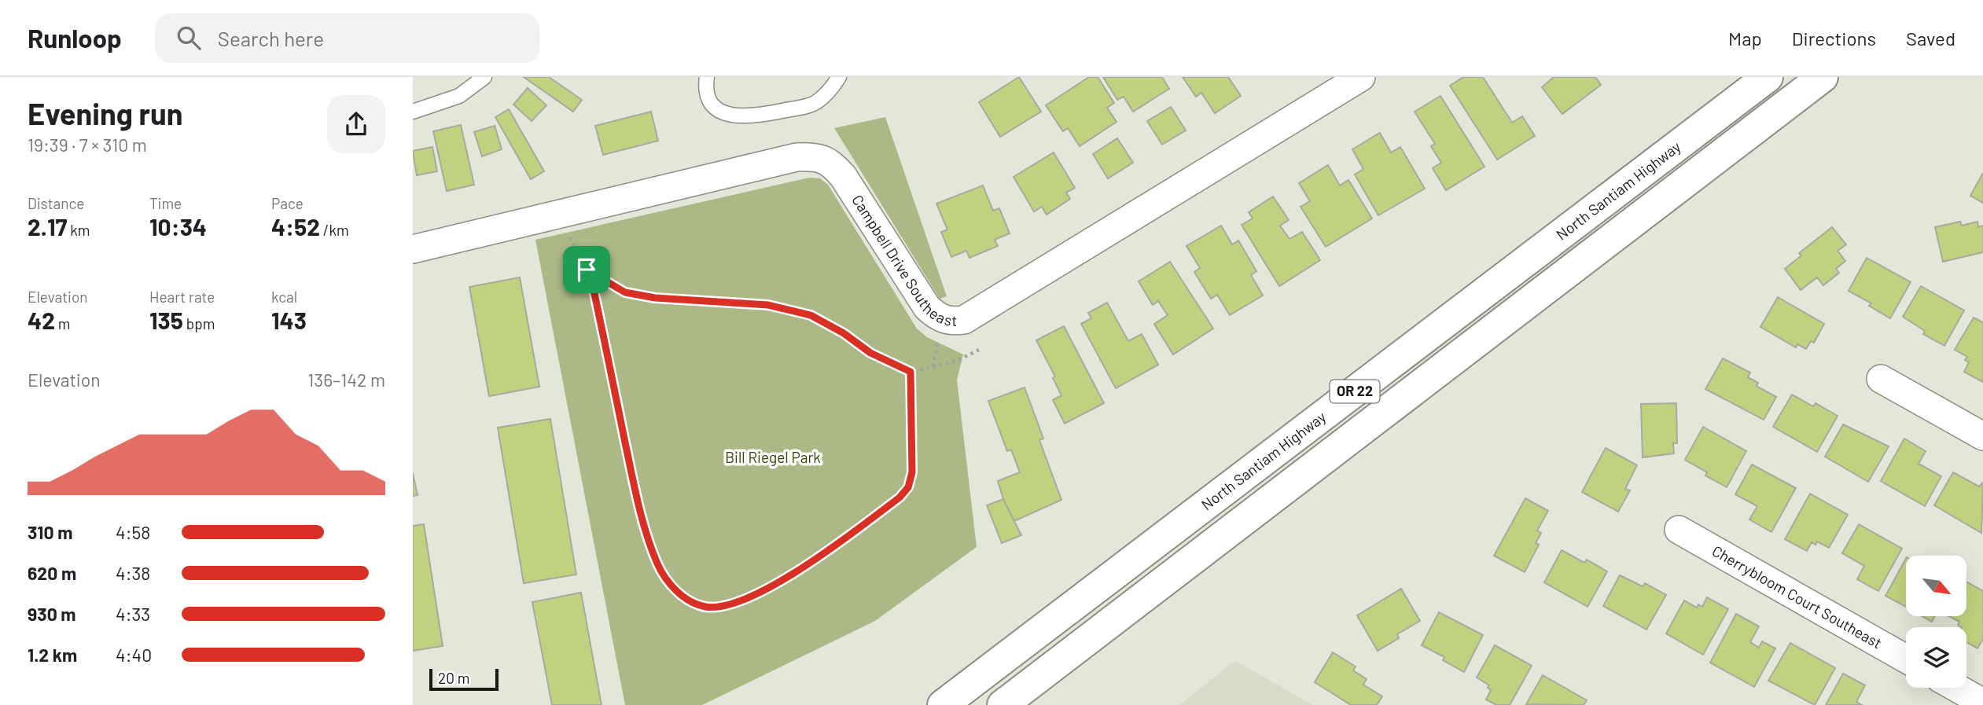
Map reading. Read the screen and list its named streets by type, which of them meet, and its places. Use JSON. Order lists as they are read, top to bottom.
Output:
{
  "streets": {
    "highway": ["North Santiam Highway", "OR 22"],
    "street": ["Campbell Drive Southeast", "Cherrybloom Court Southeast"]
  },
  "parks": ["Bill Riegel Park"],
  "scale_bar": "20 m",
  "north": "bottom right",
  "page": {
    "header": "Runloop",
    "search": "Search here",
    "nav": ["Map", "Directions", "Saved"],
    "heading": ["Evening run", "19:39 · 7 × 310 m"],
    "stats": [
      ["Distance", "2.17 km"],
      ["Time", "10:34"],
      ["Pace", "4:52 /km"],
      ["Elevation", "42 m"],
      ["Heart rate", "135 bpm"],
      ["kcal", "143"]
    ],
    "chart": ["Elevation", "136–142 m"],
    "list": [
      {
        "name": "310 m",
        "note": "4:58"
      },
      {
        "name": "620 m",
        "note": "4:38"
      },
      {
        "name": "930 m",
        "note": "4:33"
      },
      {
        "name": "1.2 km",
        "note": "4:40"
      }
    ],
    "scale": "20 m"
  }
}
